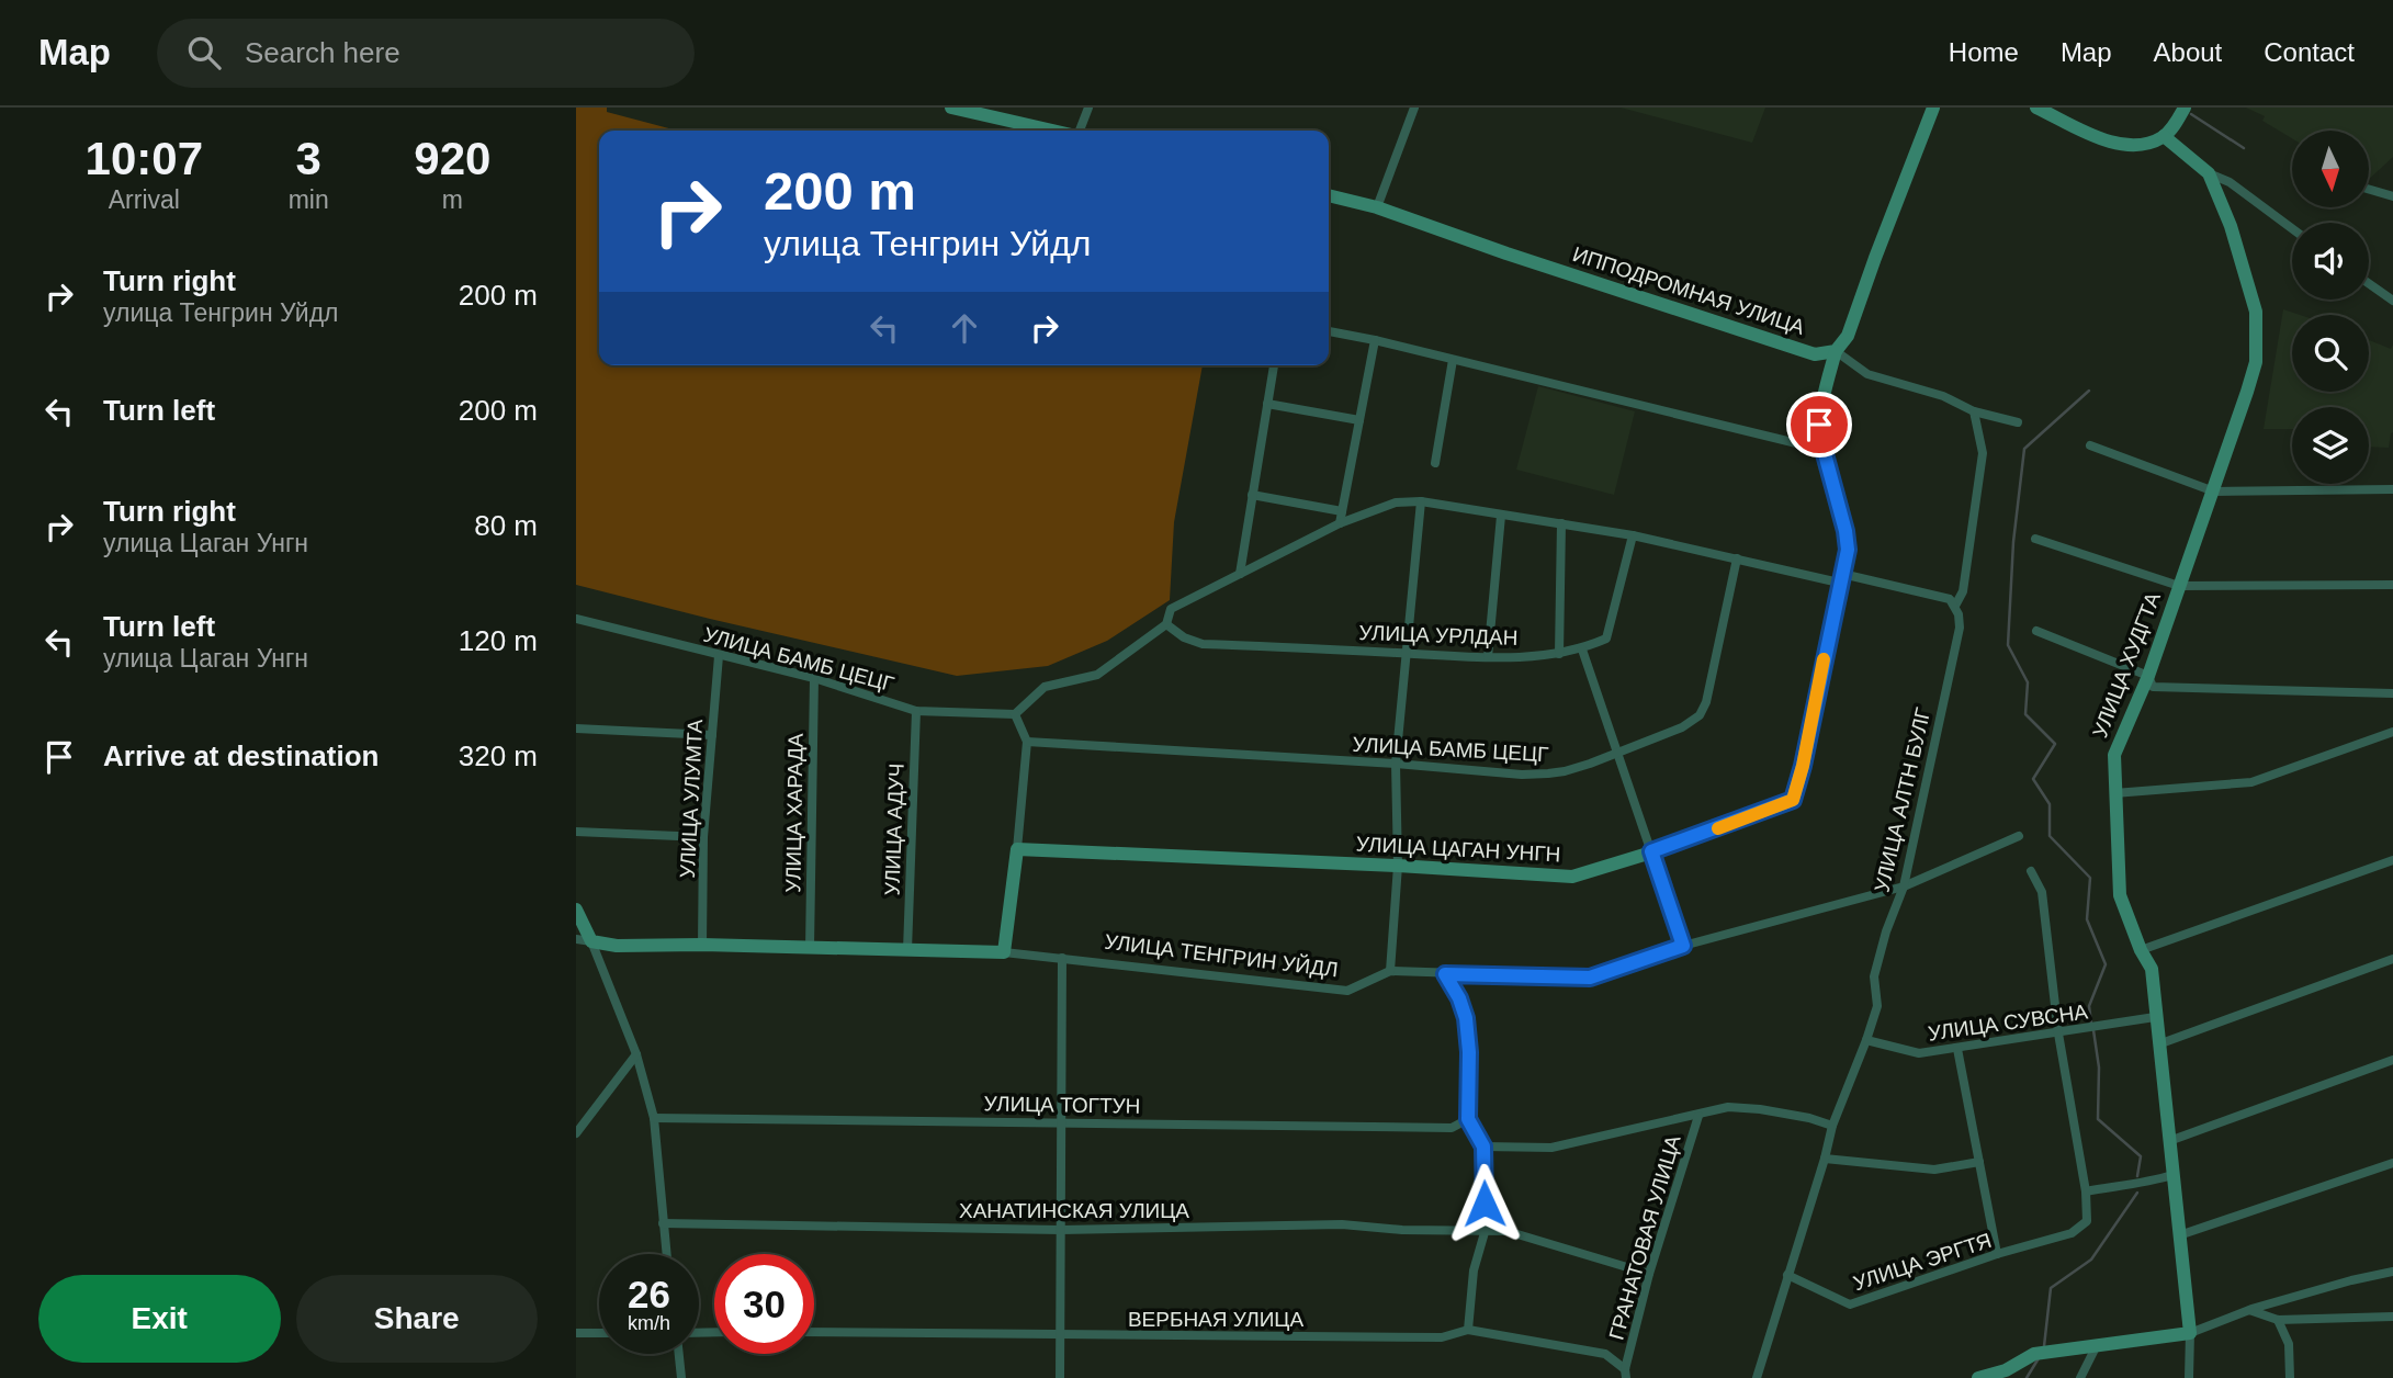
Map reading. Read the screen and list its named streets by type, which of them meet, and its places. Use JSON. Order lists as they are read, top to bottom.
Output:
{
  "streets": {
    "street": [
      "ИППОДРОМНАЯ УЛИЦА",
      "УЛИЦА УРЛДАН",
      "УЛИЦА БАМБ ЦЕЦГ",
      "УЛИЦА ХУДГТА",
      "УЛИЦА УЛУМТА",
      "УЛИЦА АЛТН БУЛГ",
      "УЛИЦА ХАРАДА",
      "УЛИЦА АДУЧ",
      "УЛИЦА ЦАГАН УНГН",
      "УЛИЦА ТЕНГРИН УЙДЛ",
      "УЛИЦА СУВСНА",
      "УЛИЦА ТОГТУН",
      "ХАНАТИНСКАЯ УЛИЦА",
      "ГРАНАТОВАЯ УЛИЦА",
      "УЛИЦА ЭРГТЯ",
      "ВЕРБНАЯ УЛИЦА"
    ]
  },
  "crossings": [
    ["ИППОДРОМНАЯ УЛИЦА", "УЛИЦА ЦАГАН УНГН"],
    ["УЛИЦА БАМБ ЦЕЦГ", "УЛИЦА УЛУМТА"],
    ["УЛИЦА БАМБ ЦЕЦГ", "УЛИЦА ХАРАДА"],
    ["УЛИЦА БАМБ ЦЕЦГ", "УЛИЦА АДУЧ"],
    ["УЛИЦА ХУДГТА", "УЛИЦА СУВСНА"],
    ["УЛИЦА УЛУМТА", "УЛИЦА ТЕНГРИН УЙДЛ"],
    ["УЛИЦА АЛТН БУЛГ", "УЛИЦА ТЕНГРИН УЙДЛ"],
    ["УЛИЦА АЛТН БУЛГ", "УЛИЦА СУВСНА"],
    ["УЛИЦА АЛТН БУЛГ", "УЛИЦА ЭРГТЯ"],
    ["УЛИЦА ХАРАДА", "УЛИЦА ТЕНГРИН УЙДЛ"],
    ["УЛИЦА АДУЧ", "УЛИЦА ТЕНГРИН УЙДЛ"],
    ["ХАНАТИНСКАЯ УЛИЦА", "ГРАНАТОВАЯ УЛИЦА"],
    ["ГРАНАТОВАЯ УЛИЦА", "ВЕРБНАЯ УЛИЦА"]
  ],
  "north": "bottom",
  "page": {
    "header": "Map",
    "search": "Search here",
    "nav": [
      "Home",
      "Map",
      "About",
      "Contact"
    ],
    "eta": [
      "10:07",
      "Arrival",
      "3",
      "min",
      "920",
      "m"
    ],
    "turn": ["200 m", "улица Тенгрин Уйдл"],
    "list": [
      {
        "name": "Turn right",
        "note": "улица Тенгрин Уйдл",
        "value": "200 m"
      },
      {
        "name": "Turn left",
        "value": "200 m"
      },
      {
        "name": "Turn right",
        "note": "улица Цаган Унгн",
        "value": "80 m"
      },
      {
        "name": "Turn left",
        "note": "улица Цаган Унгн",
        "value": "120 m"
      },
      {
        "name": "Arrive at destination",
        "value": "320 m"
      }
    ],
    "speed": "26 km/h",
    "limit": "30",
    "buttons": ["Exit", "Share"]
  }
}
